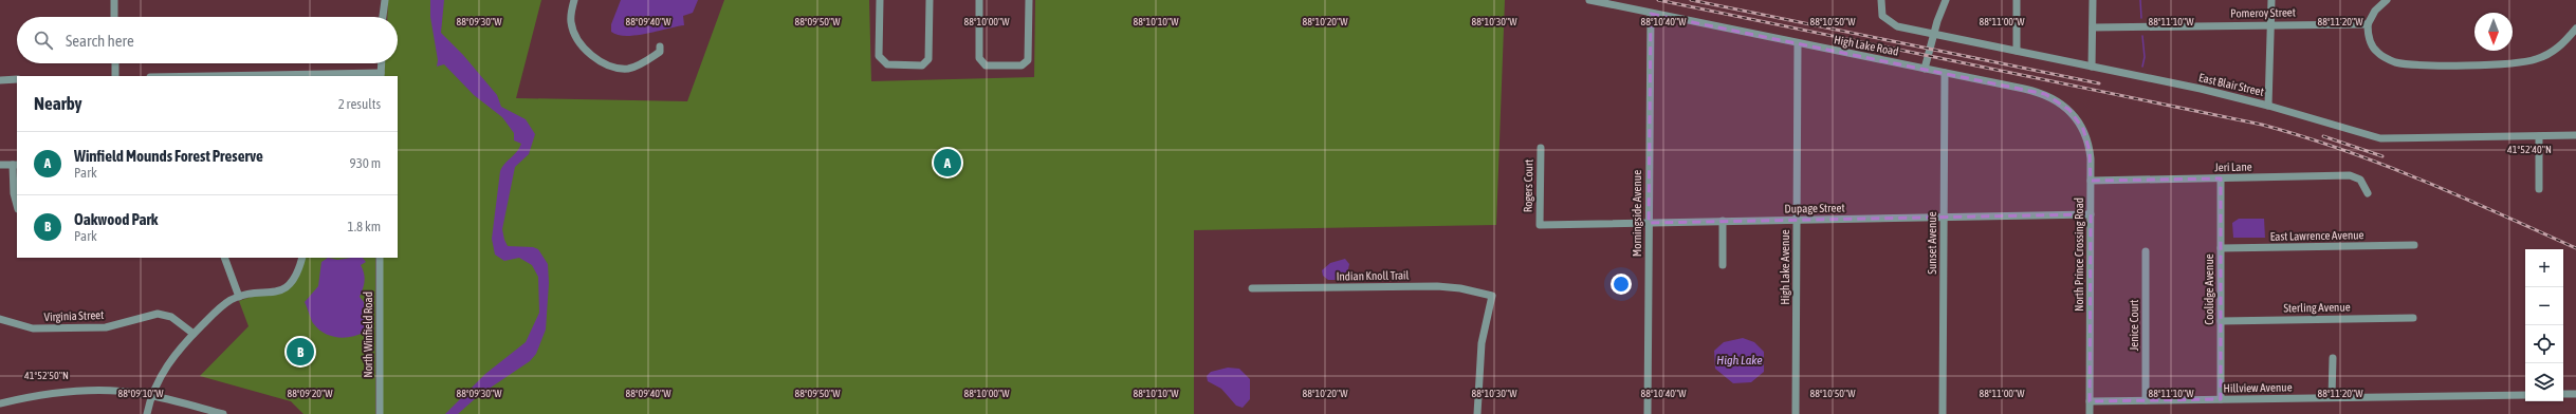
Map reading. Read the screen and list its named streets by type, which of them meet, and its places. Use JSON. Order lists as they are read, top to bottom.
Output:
{
  "streets": {
    "street": [
      "Pomeroy Street",
      "High Lake Road",
      "East Blair Street",
      "Jeri Lane",
      "Rogers Court",
      "Dupage Street",
      "Morningside Avenue",
      "East Lawrence Avenue",
      "Sunset Avenue",
      "North Prince Crossing Road",
      "High Lake Avenue",
      "Indian Knoll Trail",
      "Coolidge Avenue",
      "Sterling Avenue",
      "Virginia Street",
      "Jenice Court",
      "North Winfield Road",
      "Hillview Avenue"
    ]
  },
  "crossings": [
    ["High Lake Road", "Morningside Avenue"],
    ["High Lake Road", "Sunset Avenue"],
    ["High Lake Road", "North Prince Crossing Road"],
    ["High Lake Road", "High Lake Avenue"],
    ["Jeri Lane", "North Prince Crossing Road"],
    ["Jeri Lane", "Coolidge Avenue"],
    ["Rogers Court", "Dupage Street"],
    ["Dupage Street", "Morningside Avenue"],
    ["Dupage Street", "Sunset Avenue"],
    ["Dupage Street", "North Prince Crossing Road"],
    ["Dupage Street", "High Lake Avenue"],
    ["East Lawrence Avenue", "Coolidge Avenue"],
    ["North Prince Crossing Road", "Hillview Avenue"],
    ["Coolidge Avenue", "Sterling Avenue"],
    ["Coolidge Avenue", "Hillview Avenue"],
    ["Jenice Court", "Hillview Avenue"]
  ],
  "water": ["High Lake"],
  "north": "bottom",
  "page": {
    "search": "Search here",
    "heading": ["Nearby", "2 results"],
    "list": [
      {
        "mark": "A",
        "name": "Winfield Mounds Forest Preserve",
        "note": "Park",
        "value": "930 m"
      },
      {
        "mark": "B",
        "name": "Oakwood Park",
        "note": "Park",
        "value": "1.8 km"
      }
    ],
    "pins": ["A", "B"],
    "map_buttons": ["+", "−"]
  },
  "coordinates": [
    "88°09'30\"W",
    "88°09'40\"W",
    "88°09'50\"W",
    "88°10'00\"W",
    "88°10'10\"W",
    "88°10'20\"W",
    "88°10'30\"W",
    "88°10'40\"W",
    "88°10'50\"W",
    "88°11'00\"W",
    "88°11'10\"W",
    "88°11'20\"W",
    "41°52'40\"N",
    "41°52'50\"N",
    "88°09'10\"W",
    "88°09'20\"W"
  ]
}
